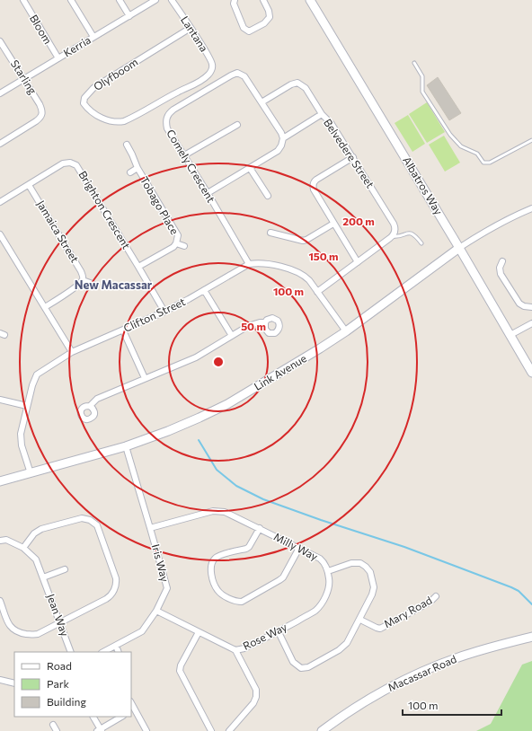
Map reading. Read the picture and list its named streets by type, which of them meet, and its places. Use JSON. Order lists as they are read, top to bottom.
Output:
{
  "streets": {
    "street": [
      "Bloom",
      "Lantana",
      "Kerria",
      "Olyfboom",
      "Starling",
      "Belvedere Street",
      "Comely Crescent",
      "Albatros Way",
      "Tobago Place",
      "Brighton Crescent",
      "Jamaica Street",
      "Clifton Street",
      "Link Avenue",
      "Milly Way",
      "Iris Way",
      "Mary Road",
      "Jean Way",
      "Rose Way",
      "Macassar Road"
    ]
  },
  "crossings": [
    ["Bloom", "Kerria"],
    ["Lantana", "Olyfboom"],
    ["Kerria", "Starling"],
    ["Belvedere Street", "Comely Crescent"],
    ["Comely Crescent", "Clifton Street"],
    ["Albatros Way", "Link Avenue"],
    ["Tobago Place", "Brighton Crescent"],
    ["Brighton Crescent", "Jamaica Street"],
    ["Brighton Crescent", "Clifton Street"],
    ["Clifton Street", "Link Avenue"],
    ["Link Avenue", "Iris Way"],
    ["Milly Way", "Iris Way"],
    ["Milly Way", "Mary Road"],
    ["Milly Way", "Rose Way"],
    ["Iris Way", "Rose Way"]
  ],
  "districts": ["New Macassar"],
  "legend": ["Road", "Park", "Building"],
  "scale_bar": "100 m",
  "rings": [
    "200 m",
    "150 m",
    "100 m",
    "50 m"
  ]
}
